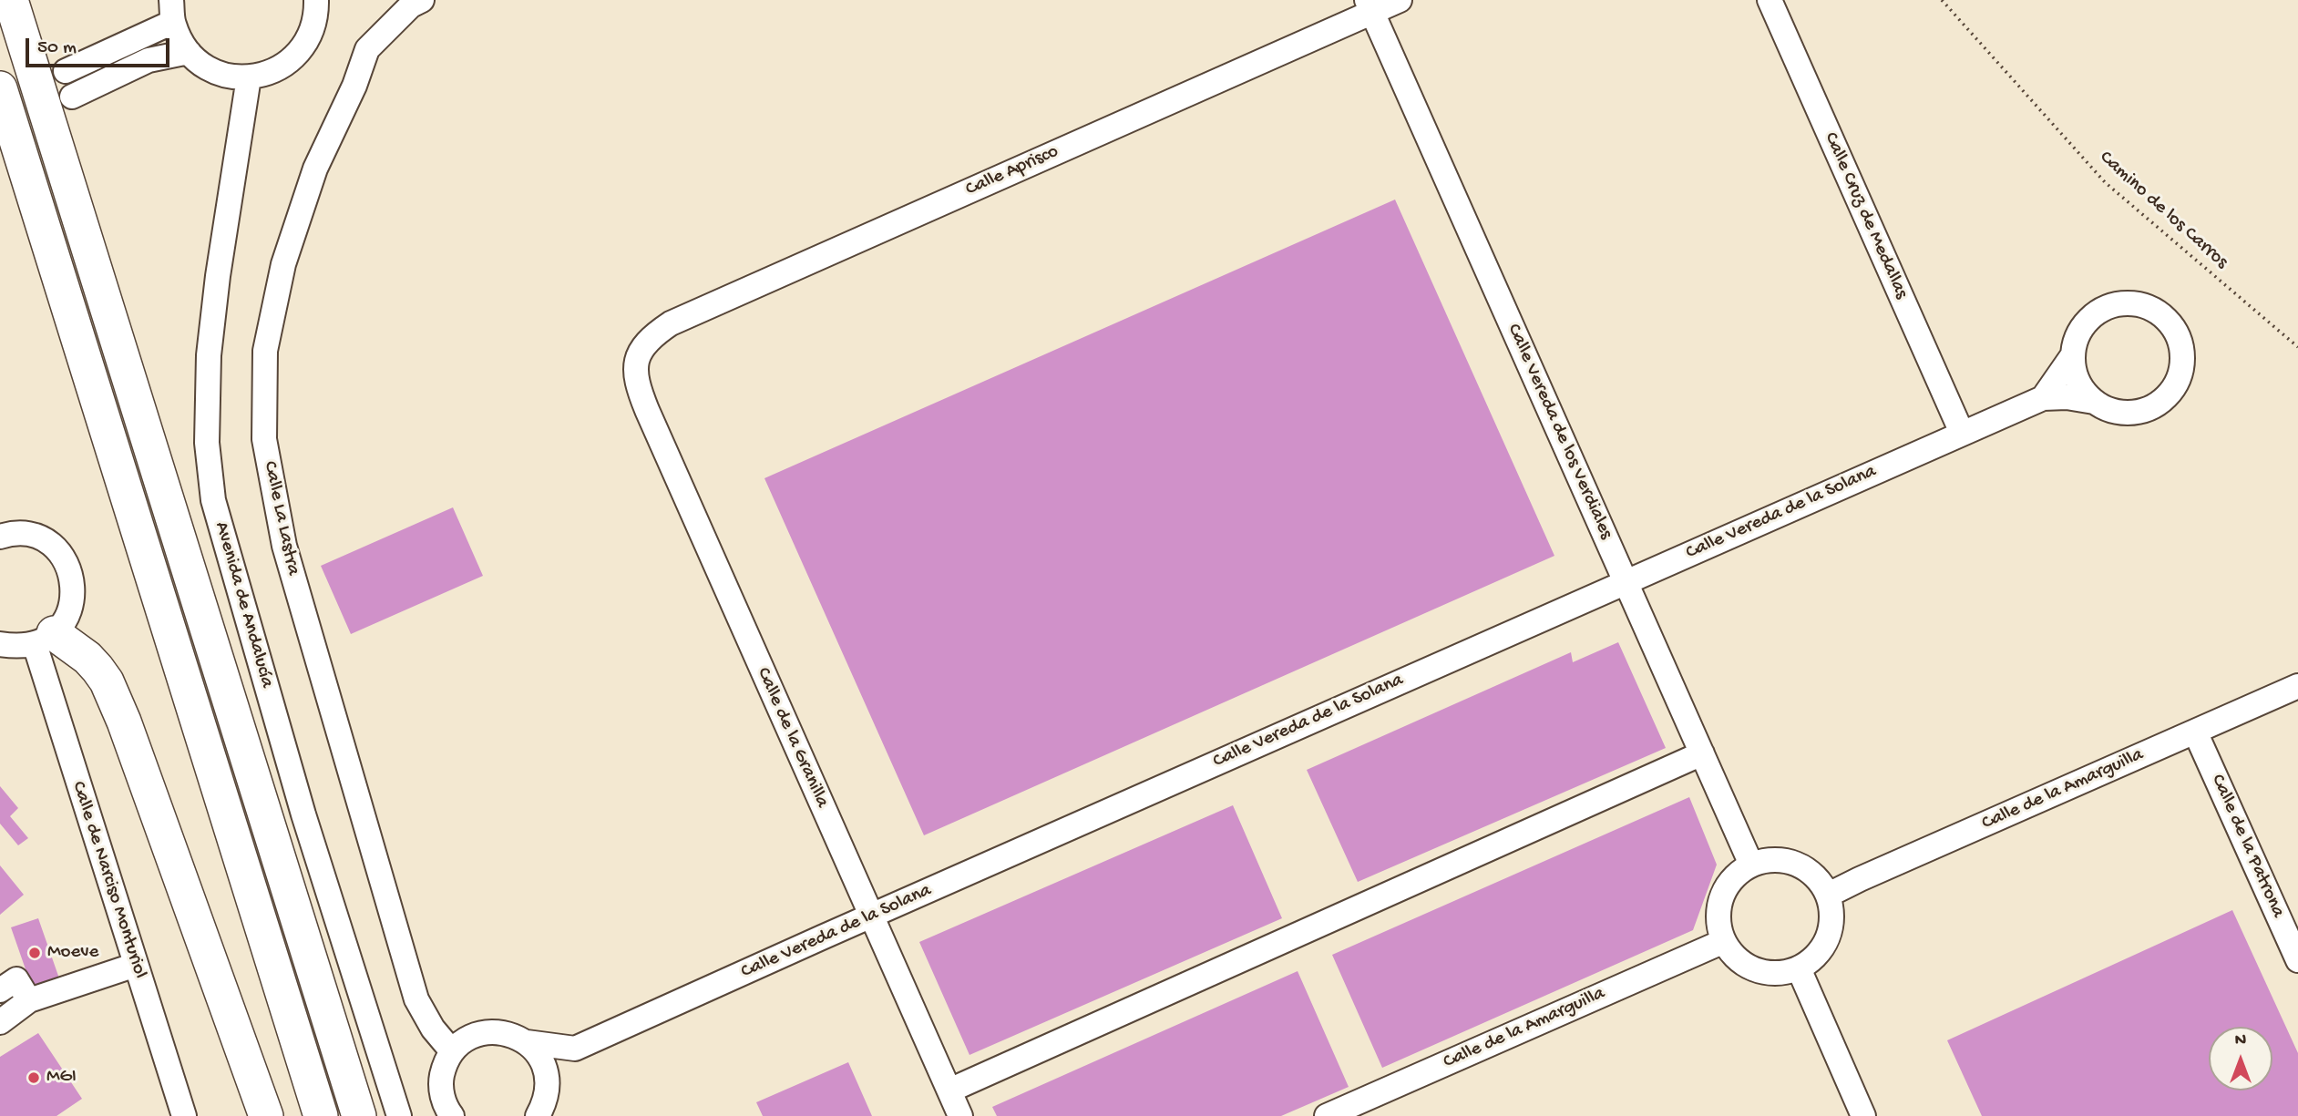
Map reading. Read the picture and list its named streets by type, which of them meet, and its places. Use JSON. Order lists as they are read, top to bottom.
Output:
{
  "streets": {
    "street": [
      "Calle Aprisco",
      "Calle Cruz de Medallas",
      "Calle Vereda de los Verdiales",
      "Calle Vereda de la Solana",
      "Calle La Lastra",
      "Avenida de Andalucía",
      "Calle de la Granilla",
      "Calle de la Amarguilla",
      "Calle de la Patrona",
      "Calle de Narciso Monturiol"
    ],
    "path": ["Camino de los Carros"]
  },
  "crossings": [
    ["Calle Aprisco", "Calle Vereda de los Verdiales"],
    ["Calle Aprisco", "Calle de la Granilla"],
    ["Calle Cruz de Medallas", "Calle Vereda de la Solana"],
    ["Calle Vereda de los Verdiales", "Calle Vereda de la Solana"],
    ["Calle Vereda de los Verdiales", "Calle de la Amarguilla"],
    ["Calle Vereda de la Solana", "Calle de la Granilla"],
    ["Calle de la Amarguilla", "Calle de la Patrona"]
  ],
  "places": ["Moeve", "MGI"],
  "scale_bar": "50 m",
  "north": "top"
}
